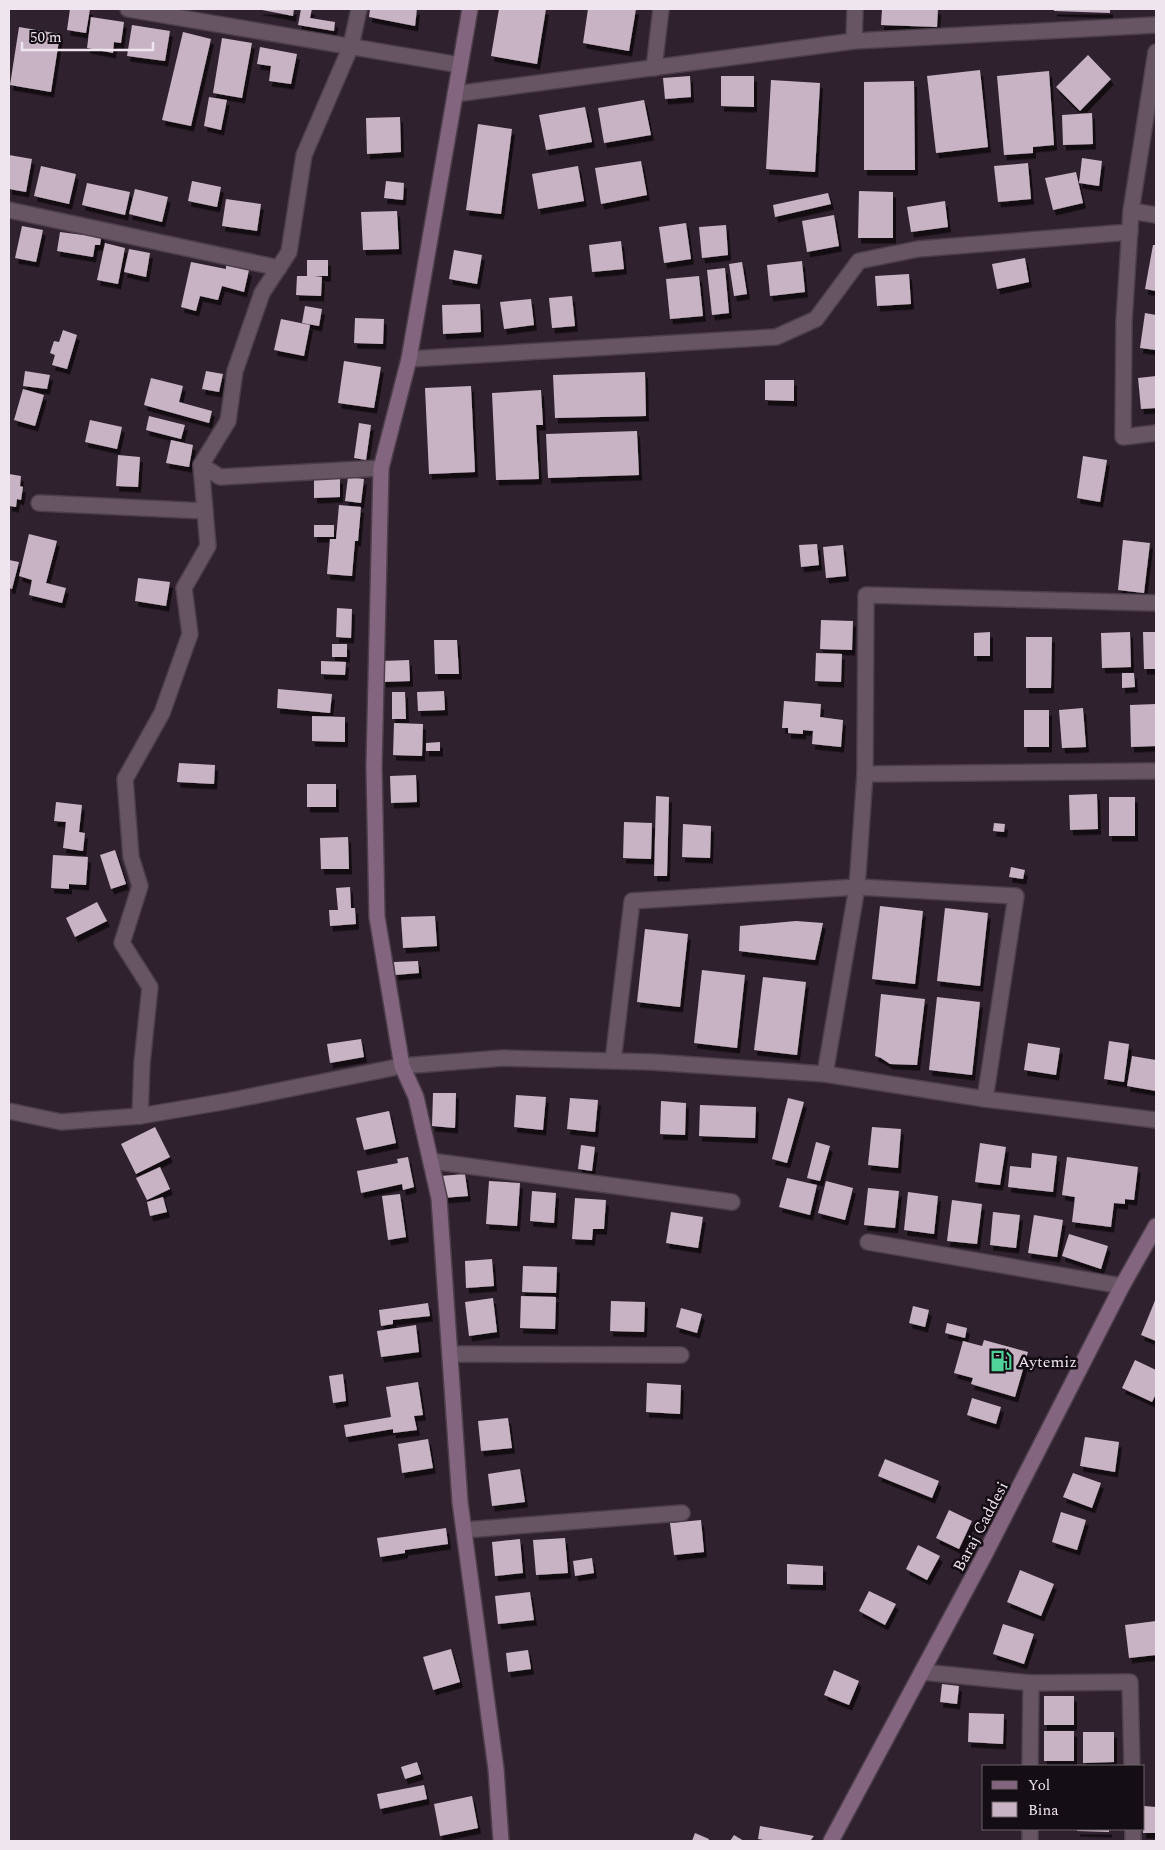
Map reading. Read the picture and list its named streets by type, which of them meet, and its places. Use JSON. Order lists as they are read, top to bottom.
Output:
{
  "streets": {
    "street": ["Baraj Caddesi"]
  },
  "places": {
    "fuel station": ["Aytemiz"]
  },
  "legend": ["Yol", "Bina"],
  "scale_bar": "50 m"
}
